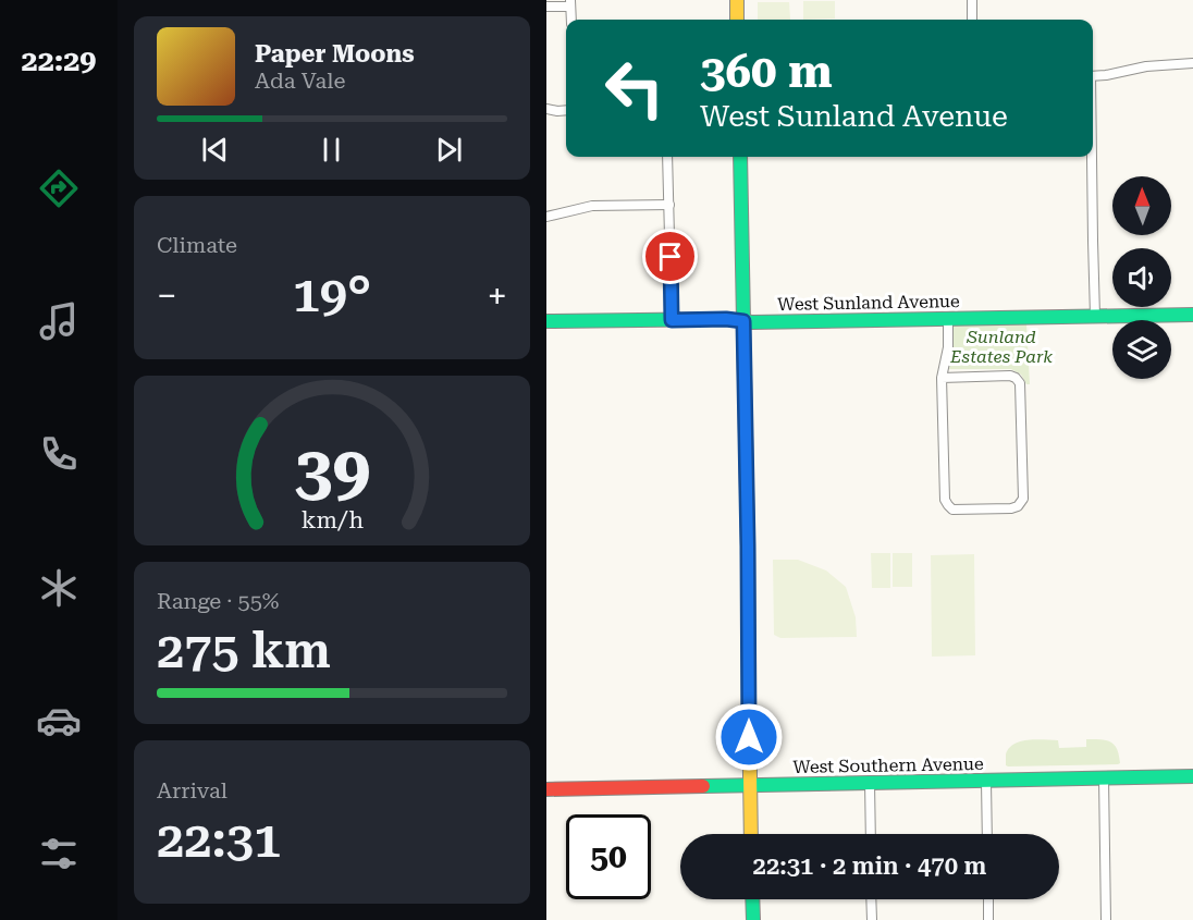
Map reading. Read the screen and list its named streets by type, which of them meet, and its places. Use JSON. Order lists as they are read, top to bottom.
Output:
{
  "streets": {
    "main road": ["West Sunland Avenue", "West Southern Avenue"]
  },
  "parks": ["Sunland Estates Park"],
  "north": "top",
  "page": {
    "tabs": "22:29",
    "turn": ["360 m", "West Sunland Avenue"],
    "song": ["Paper Moons", "Ada Vale"],
    "tile": [
      "Climate",
      ["Range · 55%", "275 km"],
      ["Arrival", "22:31"]
    ],
    "heat": ["−", "19°", "+"],
    "limit": "50",
    "trip": "22:31 · 2 min · 470 m",
    "gauge": ["39", "km/h"]
  }
}
